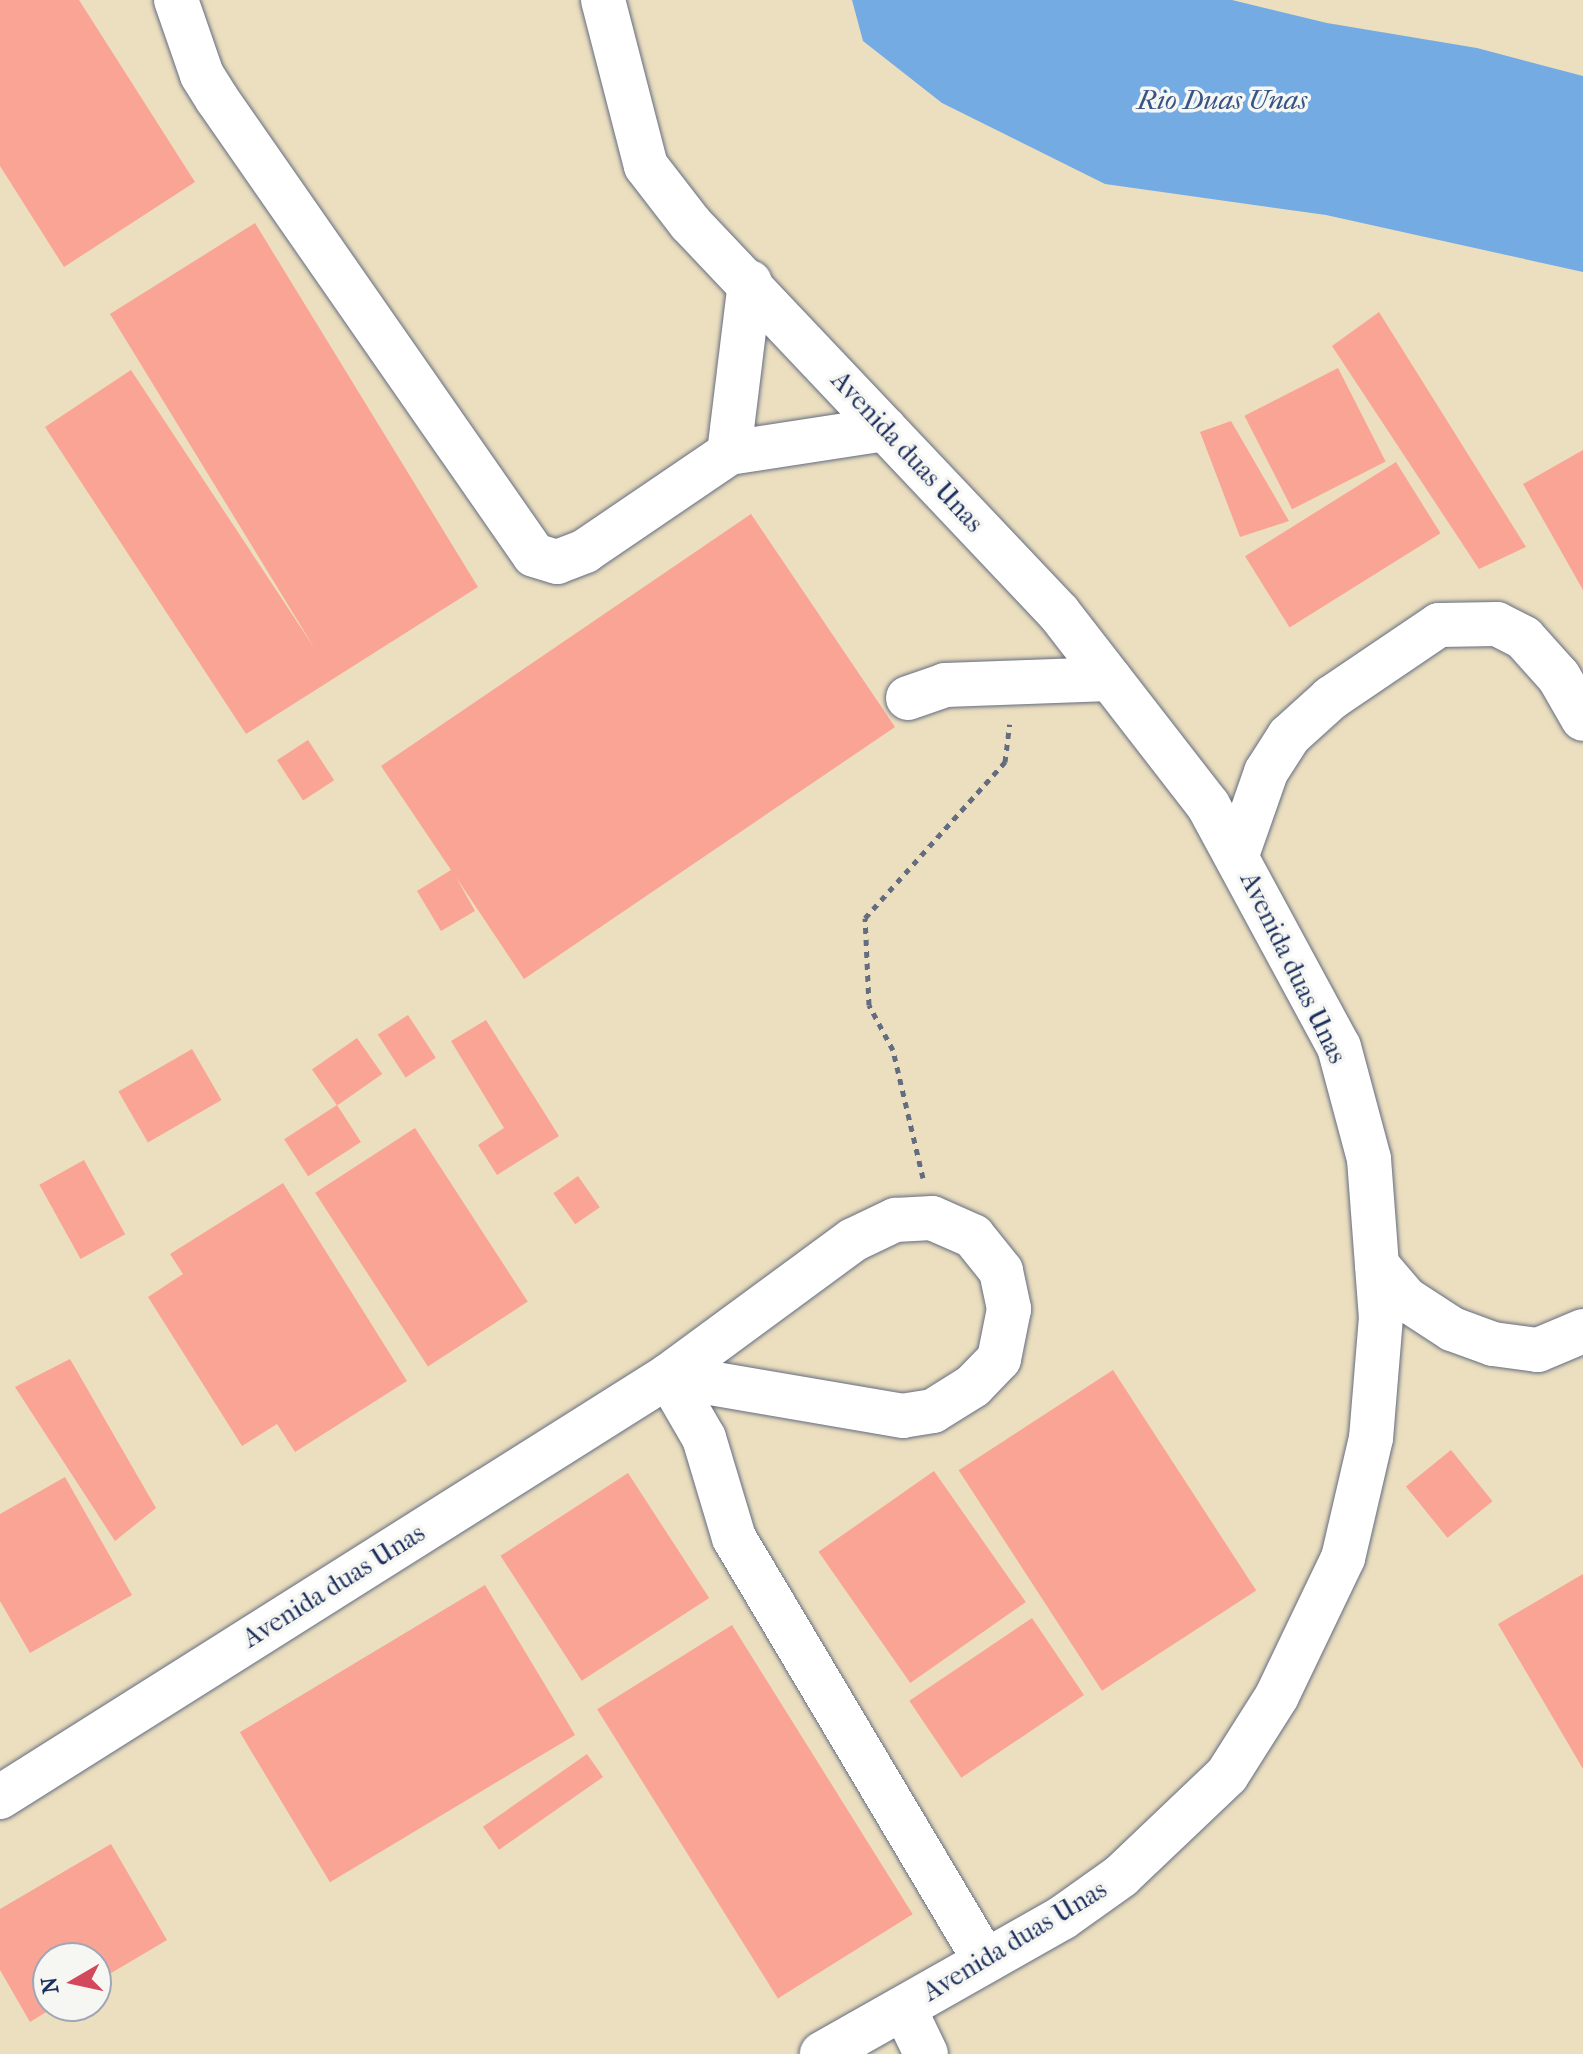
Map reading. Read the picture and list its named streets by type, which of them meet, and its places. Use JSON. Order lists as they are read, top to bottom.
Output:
{
  "streets": {
    "street": ["Avenida duas Unas"]
  },
  "water": ["Rio Duas Unas"],
  "north": "left"
}
